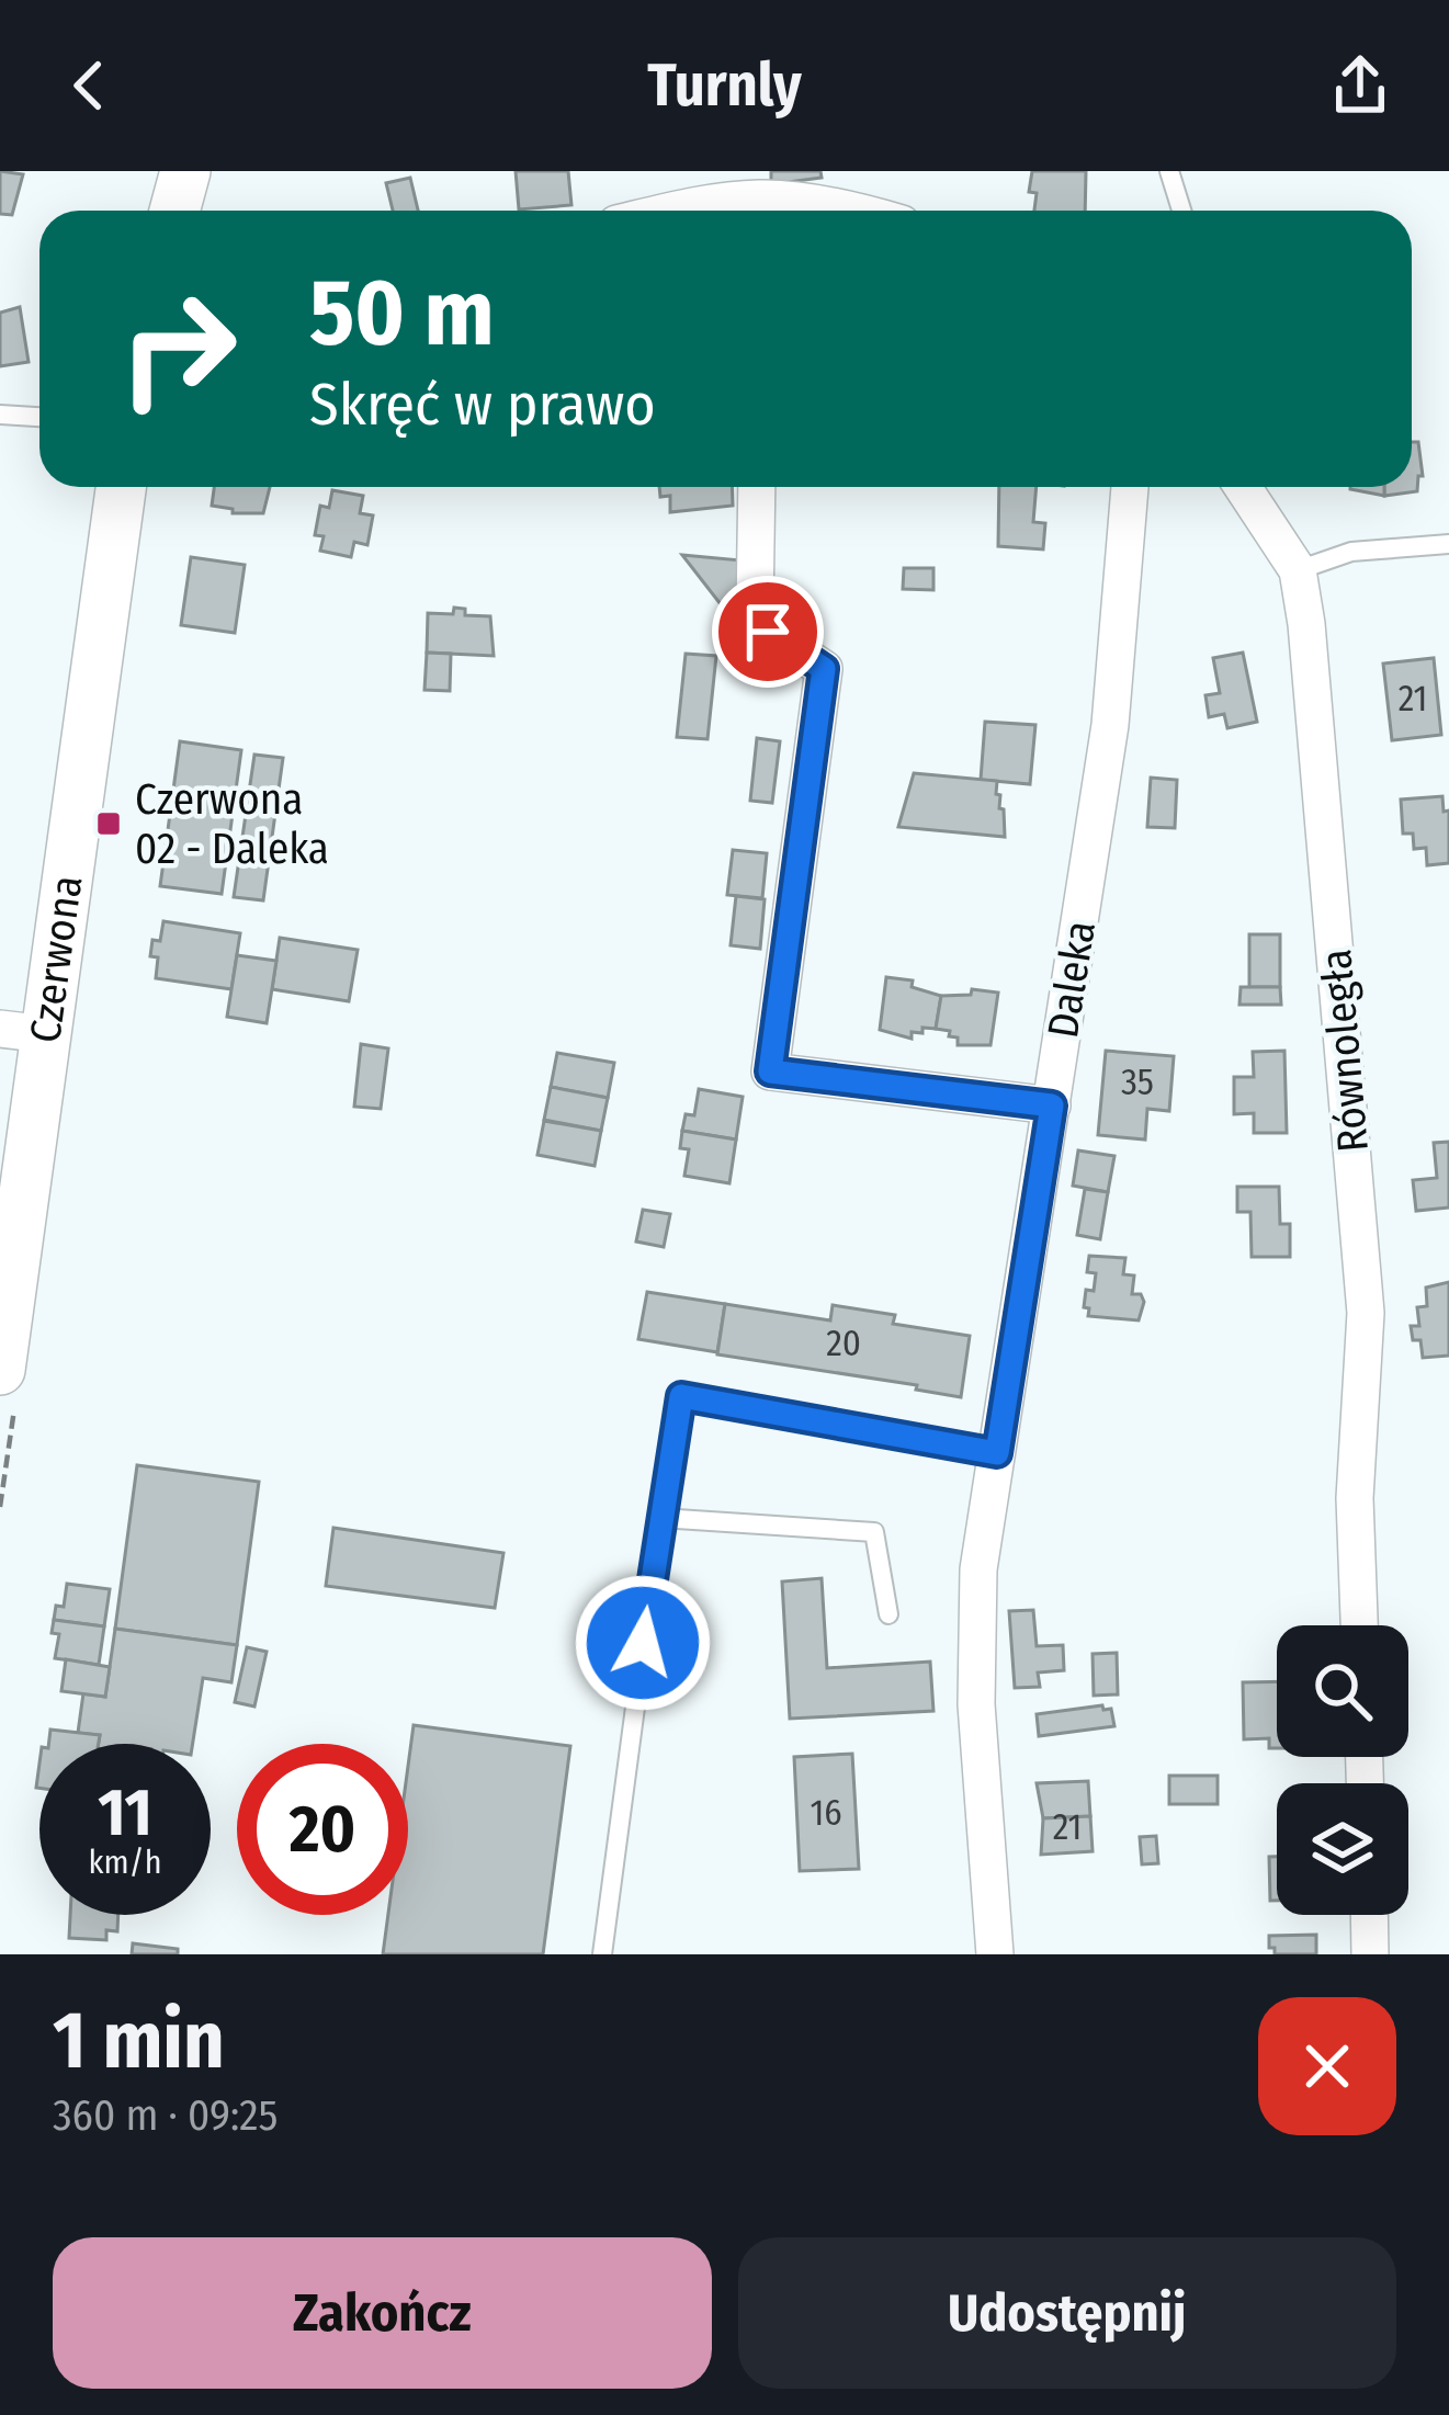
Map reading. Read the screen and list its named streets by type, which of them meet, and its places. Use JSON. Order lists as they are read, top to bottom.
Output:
{
  "streets": {
    "main road": ["Czerwona"],
    "street": ["Daleka", "Równoległa"]
  },
  "places": {
    "transit": ["Czerwona 02 - Daleka"]
  },
  "house_numbers": [
    "21",
    "35",
    "20",
    "16",
    "21"
  ],
  "page": {
    "header": "Turnly",
    "turn": ["50 m", "Skręć w prawo"],
    "speed": "11 km/h",
    "limit": "20",
    "heading": ["1 min", "360 m · 09:25"],
    "buttons": ["Zakończ", "Udostępnij"]
  }
}
